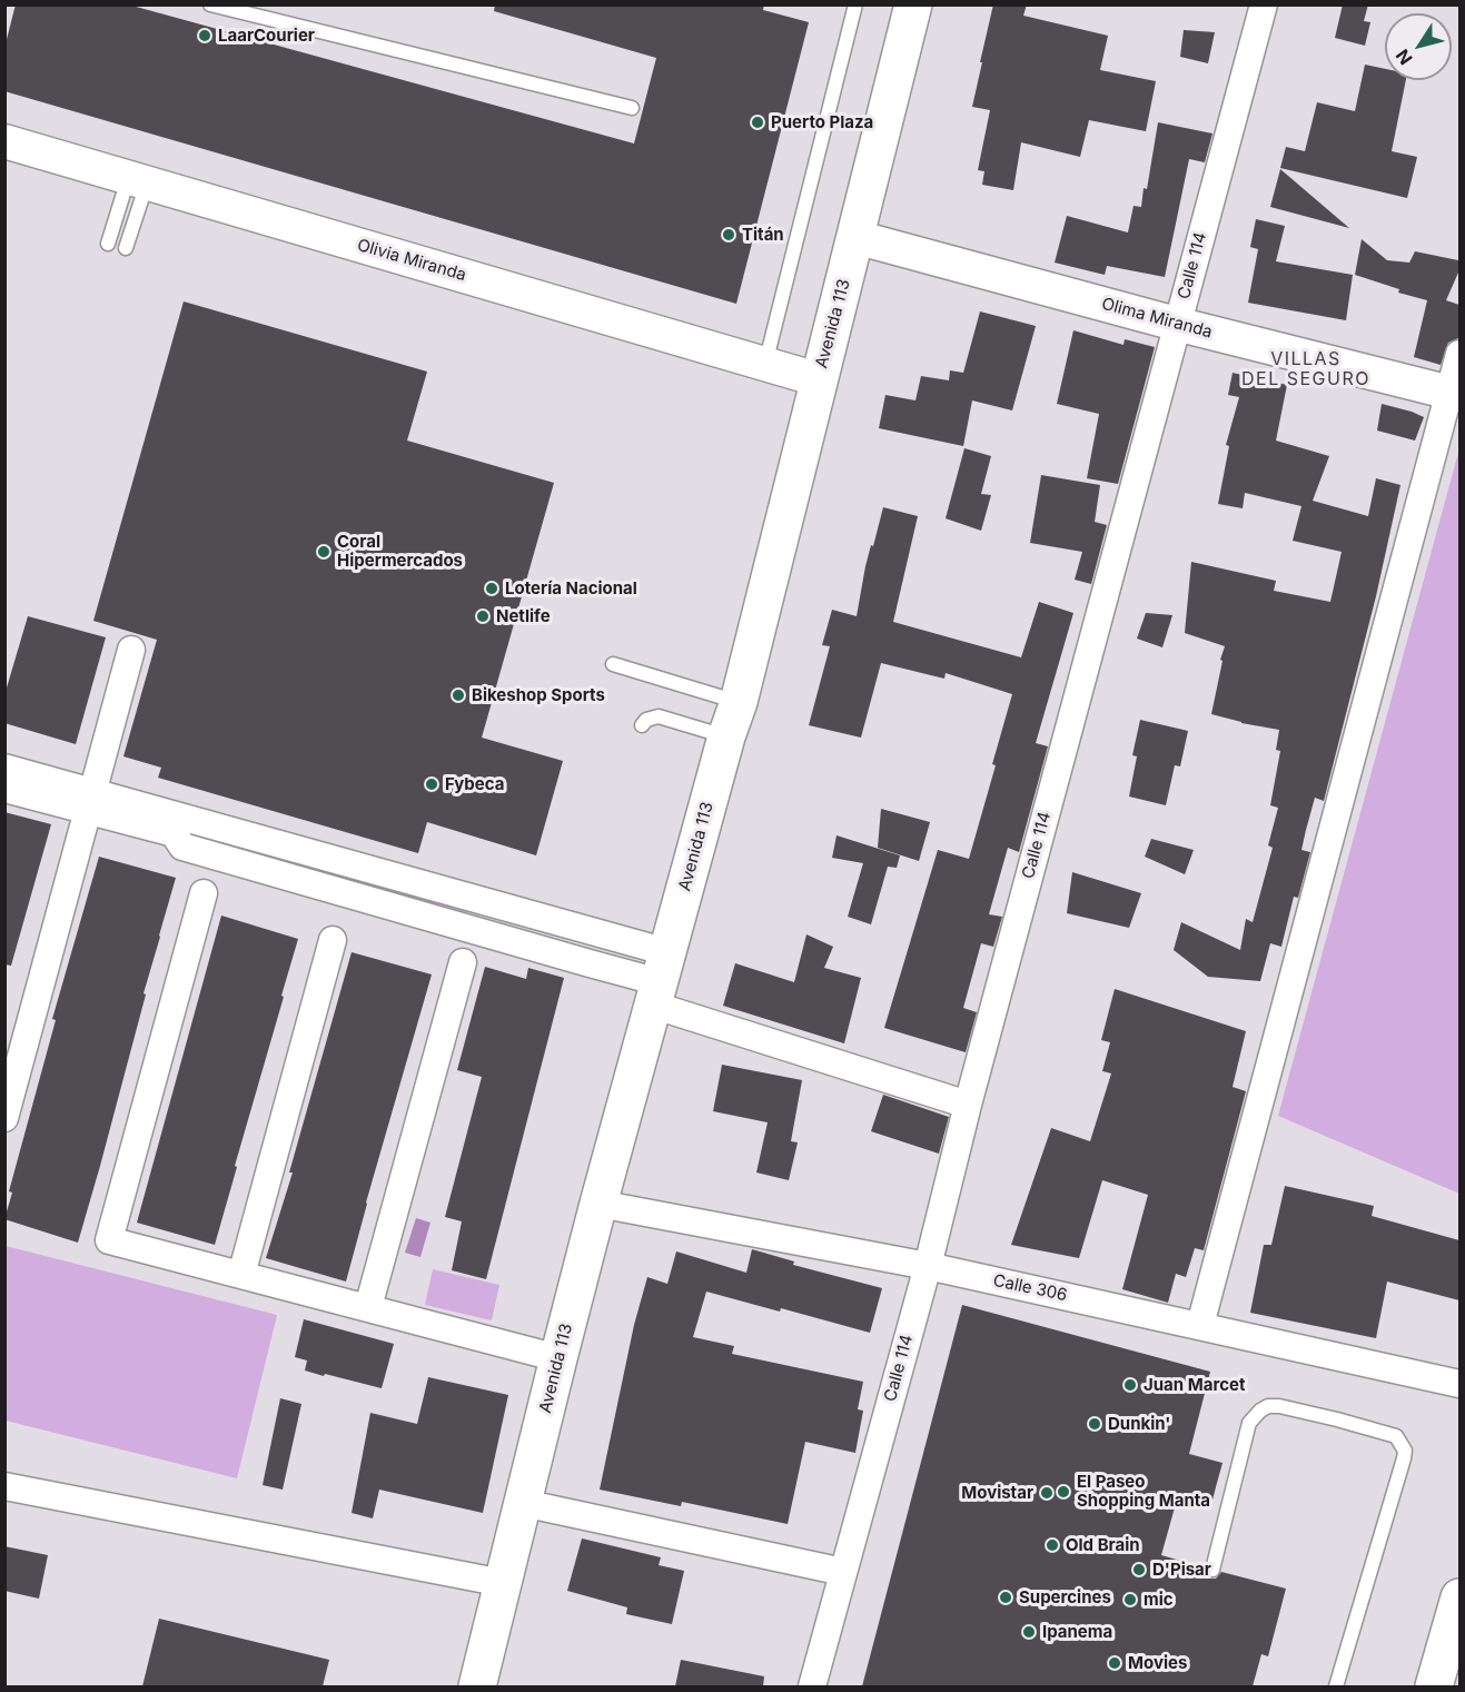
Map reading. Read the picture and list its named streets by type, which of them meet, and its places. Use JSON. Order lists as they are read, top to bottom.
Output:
{
  "streets": {
    "main road": ["Avenida 113"],
    "street": [
      "Olivia Miranda",
      "Calle 114",
      "Olima Miranda",
      "Calle 306"
    ]
  },
  "crossings": [
    ["Olivia Miranda", "Avenida 113"],
    ["Calle 114", "Olima Miranda"],
    ["Calle 114", "Calle 306"],
    ["Olima Miranda", "Avenida 113"],
    ["Avenida 113", "Calle 306"]
  ],
  "districts": ["VILLAS DEL SEGURO"],
  "places": [
    "LaarCourier",
    "Puerto Plaza",
    "Titán",
    "Coral Hipermercados",
    "Lotería Nacional",
    "Netlife",
    "Bikeshop Sports",
    "Fybeca",
    "Juan Marcet",
    "Dunkin'",
    "El Paseo Shopping Manta",
    "Movistar",
    "Old Brain",
    "D'Pisar",
    "Supercines",
    "mic",
    "Ipanema",
    "Movies"
  ],
  "north": "bottom left"
}
